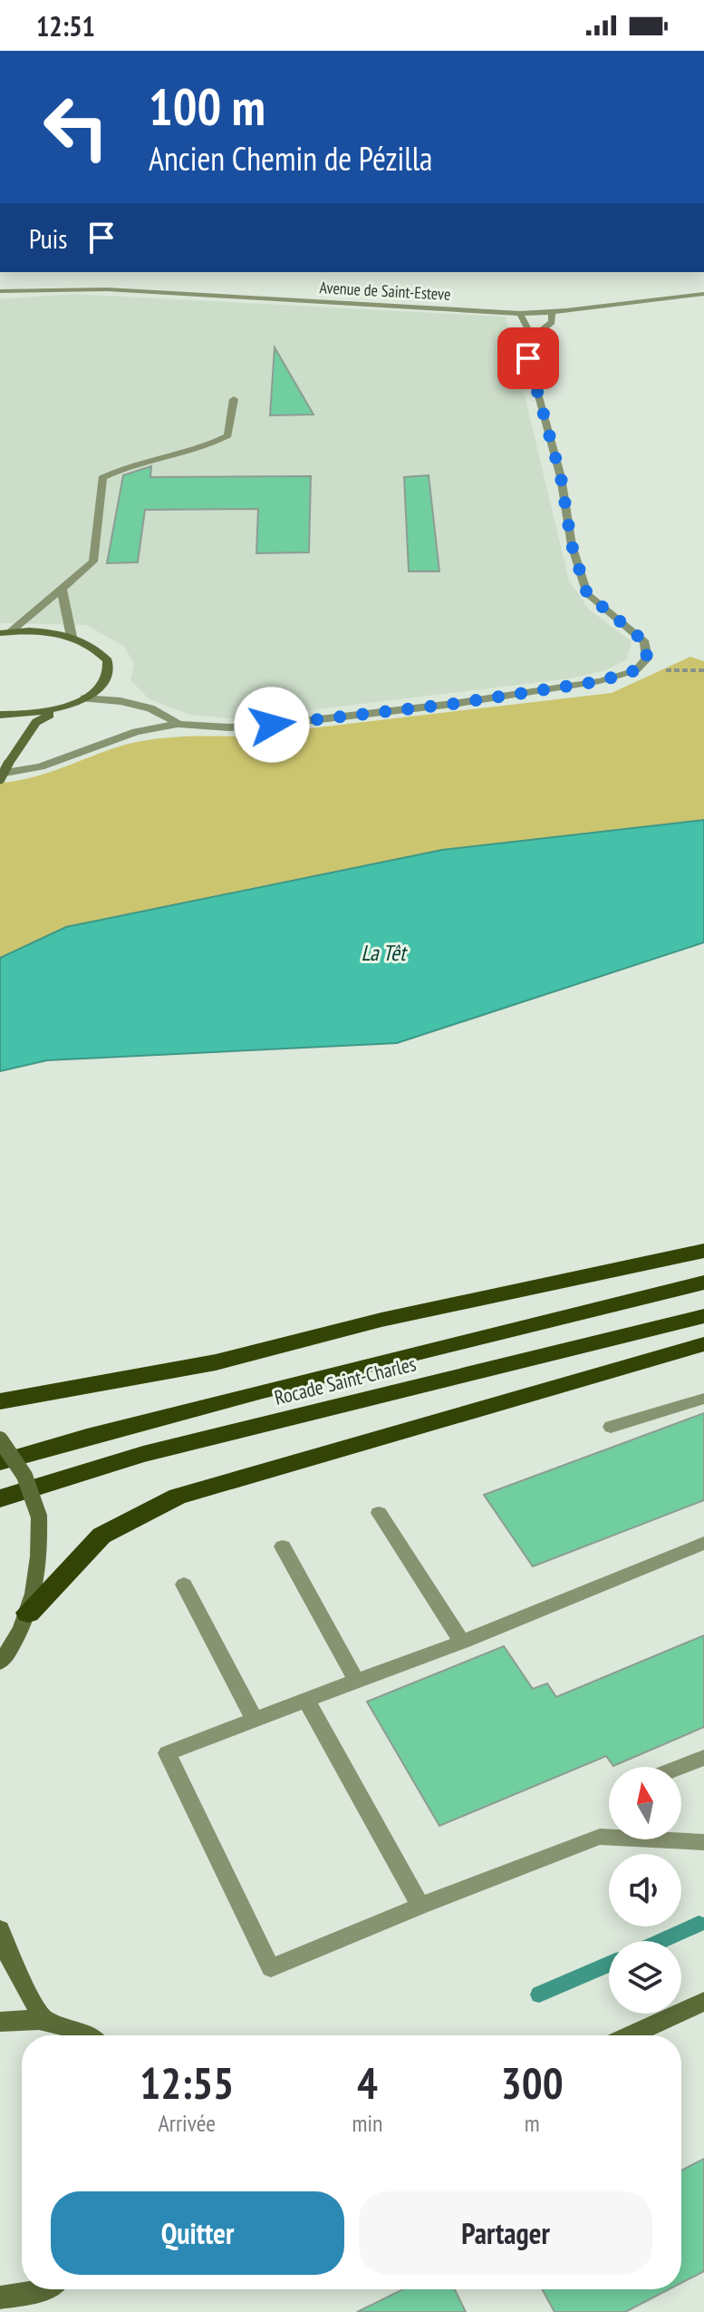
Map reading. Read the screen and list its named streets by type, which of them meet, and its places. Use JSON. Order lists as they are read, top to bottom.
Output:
{
  "streets": {
    "highway": ["Rocade Saint-Charles"],
    "street": ["Avenue de Saint-Esteve"]
  },
  "water": ["La Têt"],
  "north": "top",
  "page": {
    "status": "12:51",
    "turn": ["100 m", "Ancien Chemin de Pézilla"],
    "then": "Puis",
    "eta": [
      "12:55",
      "Arrivée",
      "4",
      "min",
      "300",
      "m"
    ],
    "buttons": ["Quitter", "Partager"]
  }
}
